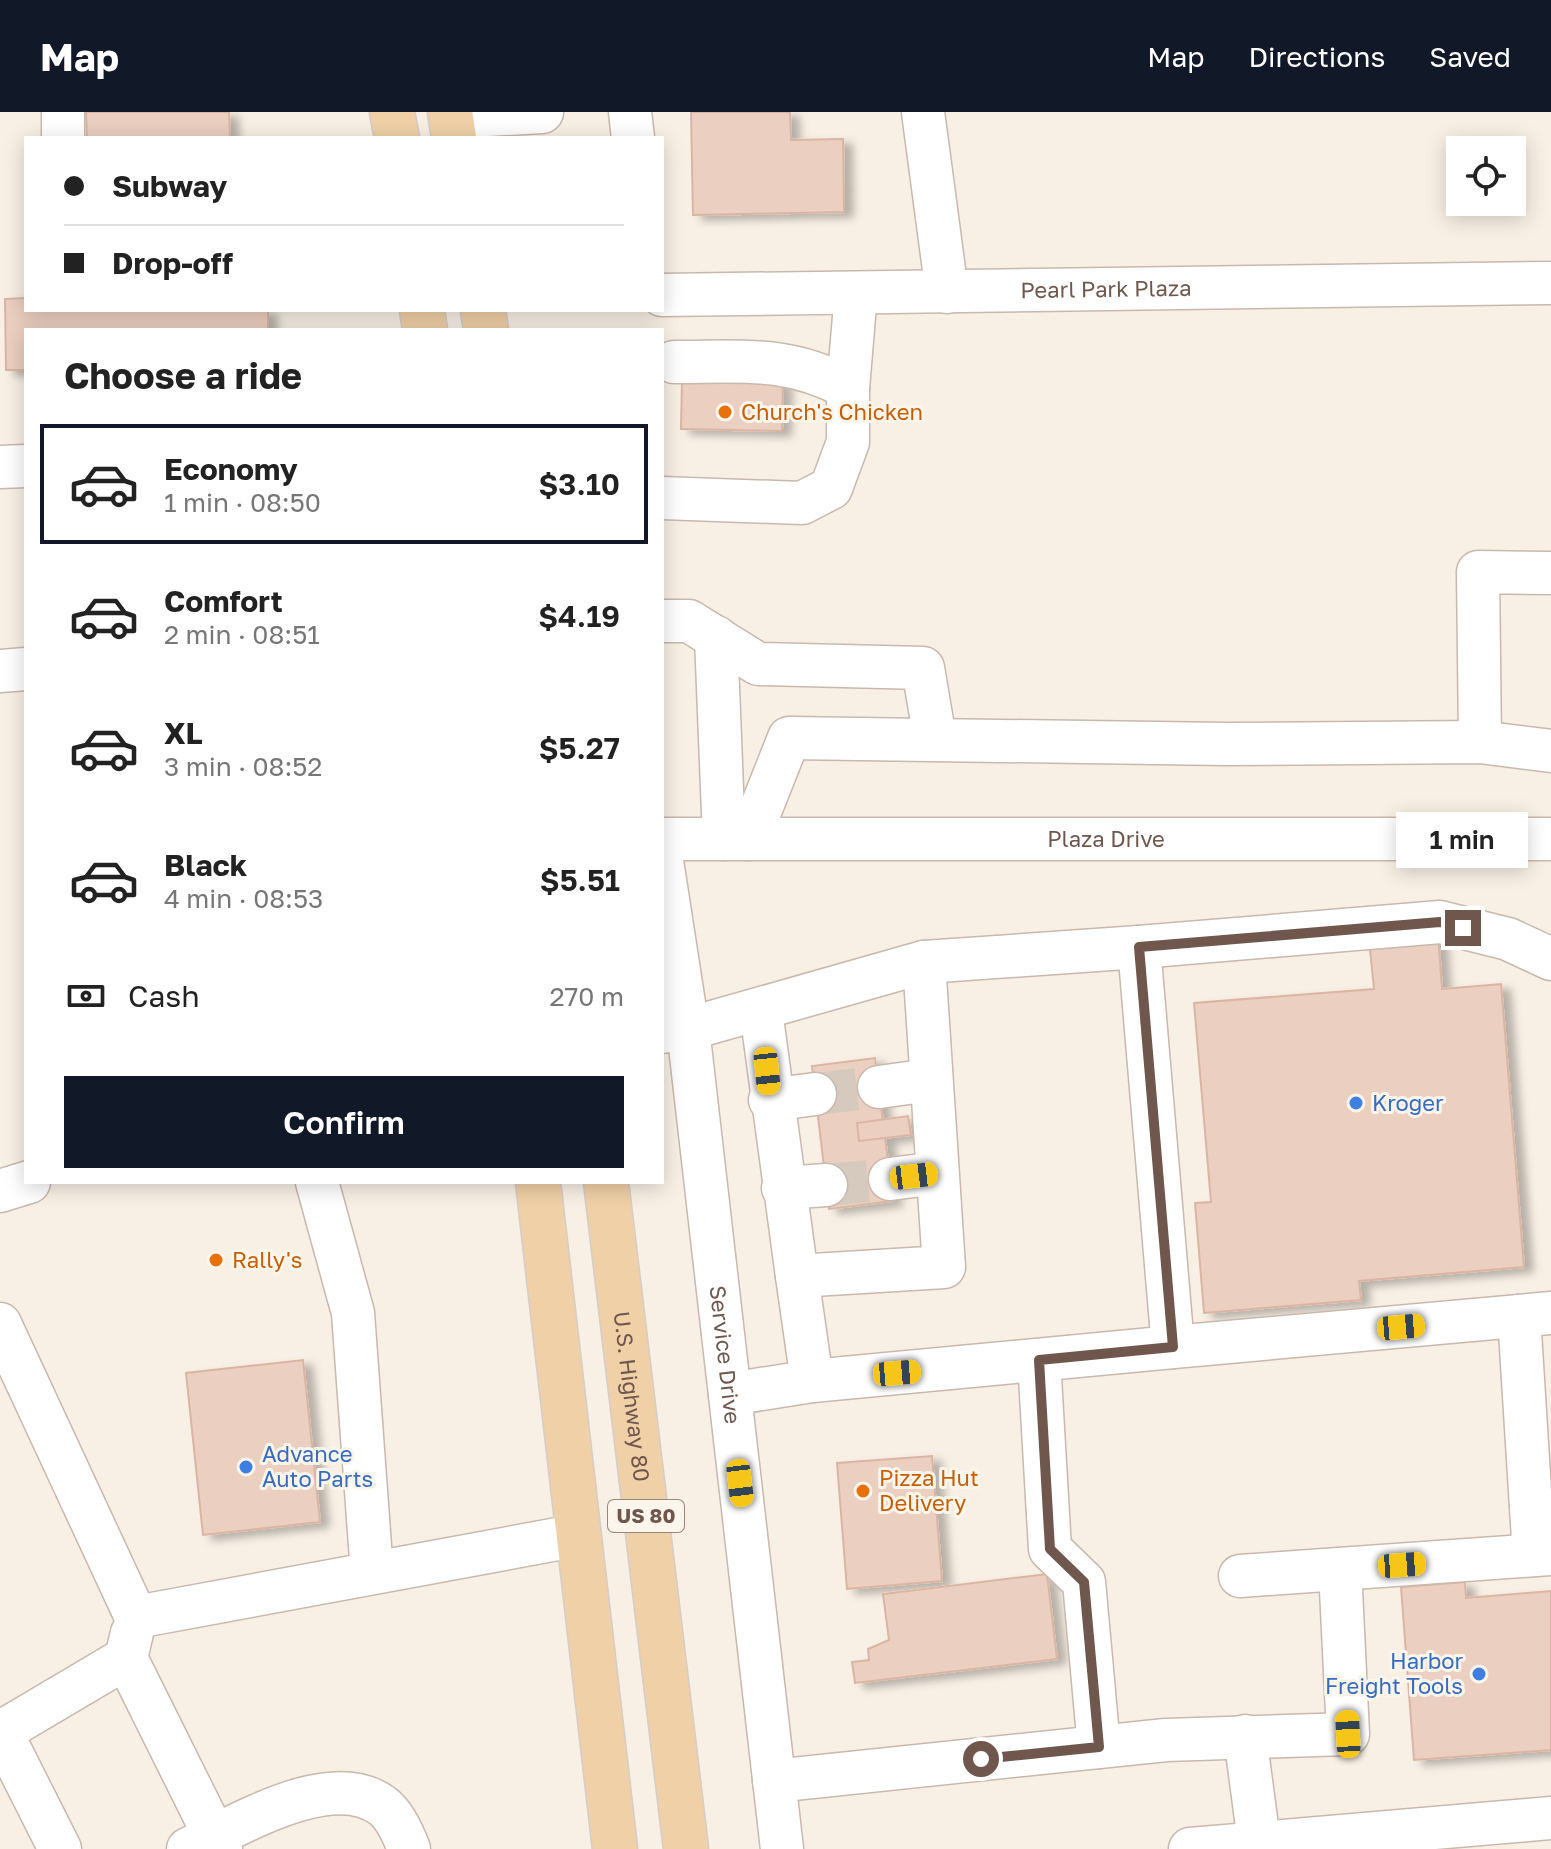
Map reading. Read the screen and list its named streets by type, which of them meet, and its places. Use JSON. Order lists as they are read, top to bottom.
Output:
{
  "streets": {
    "main road": ["U.S. Highway 80", "US 80"],
    "street": ["Pearl Park Plaza", "Plaza Drive", "Service Drive"]
  },
  "places": [
    "Church's Chicken",
    "Kroger",
    "Rally's",
    "Advance Auto Parts",
    "Pizza Hut Delivery",
    "Harbor Freight Tools"
  ],
  "page": {
    "header": "Map",
    "nav": ["Map", "Directions", "Saved"],
    "banner": ["Subway", "Drop-off"],
    "heading": "Choose a ride",
    "list": [
      {
        "name": "Economy",
        "note": "1 min · 08:50",
        "value": "$3.10"
      },
      {
        "name": "Comfort",
        "note": "2 min · 08:51",
        "value": "$4.19"
      },
      {
        "name": "XL",
        "note": "3 min · 08:52",
        "value": "$5.27"
      },
      {
        "name": "Black",
        "note": "4 min · 08:53",
        "value": "$5.51"
      }
    ],
    "bubble": "1 min",
    "pay": ["Cash", "270 m"],
    "buttons": "Confirm"
  }
}
